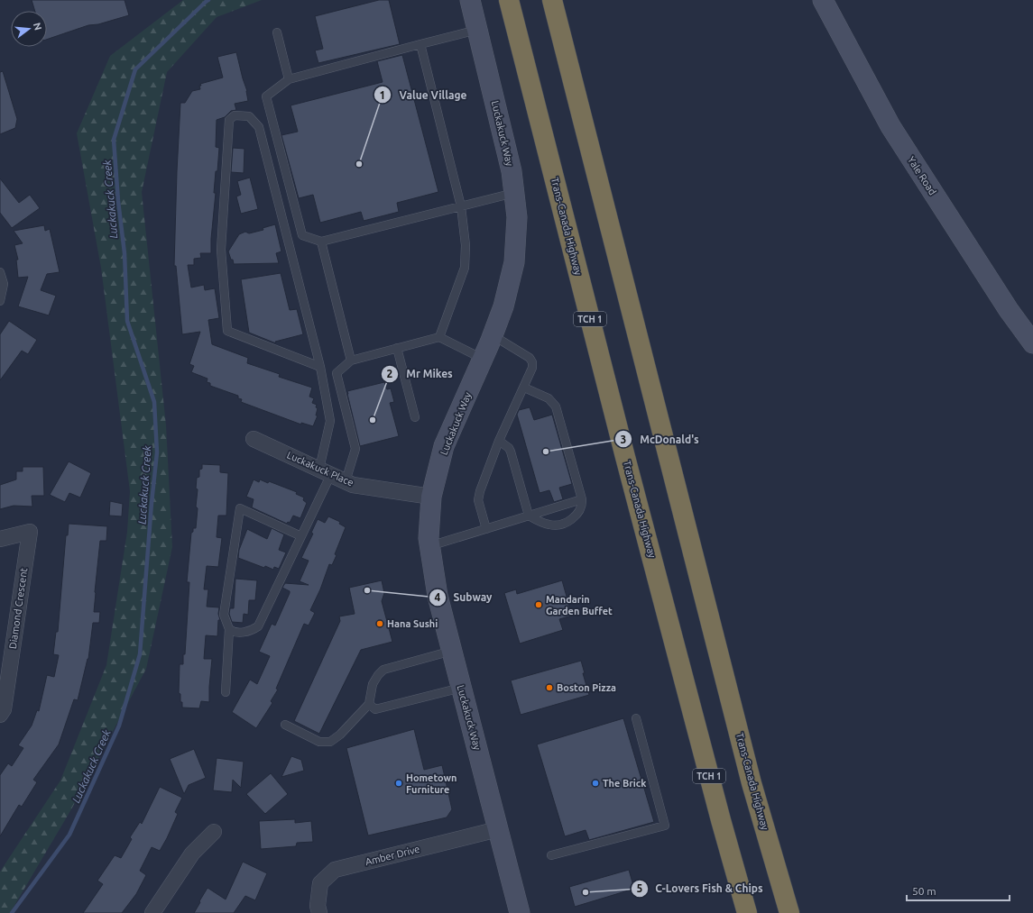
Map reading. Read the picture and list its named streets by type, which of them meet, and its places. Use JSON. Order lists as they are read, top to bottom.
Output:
{
  "streets": {
    "highway": ["Trans-Canada Highway", "TCH 1"],
    "street": [
      "Luckakuck Way",
      "Yale Road",
      "Luckakuck Place",
      "Diamond Crescent",
      "Amber Drive"
    ]
  },
  "crossings": [
    ["Luckakuck Way", "Luckakuck Place"],
    ["Luckakuck Way", "Amber Drive"]
  ],
  "water": ["Luckakuck Creek"],
  "places": [
    "Value Village",
    "Mr Mikes",
    "McDonald's",
    "Subway",
    "Mandarin Garden Buffet",
    "Hana Sushi",
    "Boston Pizza",
    "Hometown Furniture",
    "The Brick",
    "C-Lovers Fish & Chips"
  ],
  "scale_bar": "50 m",
  "north": "right"
}
